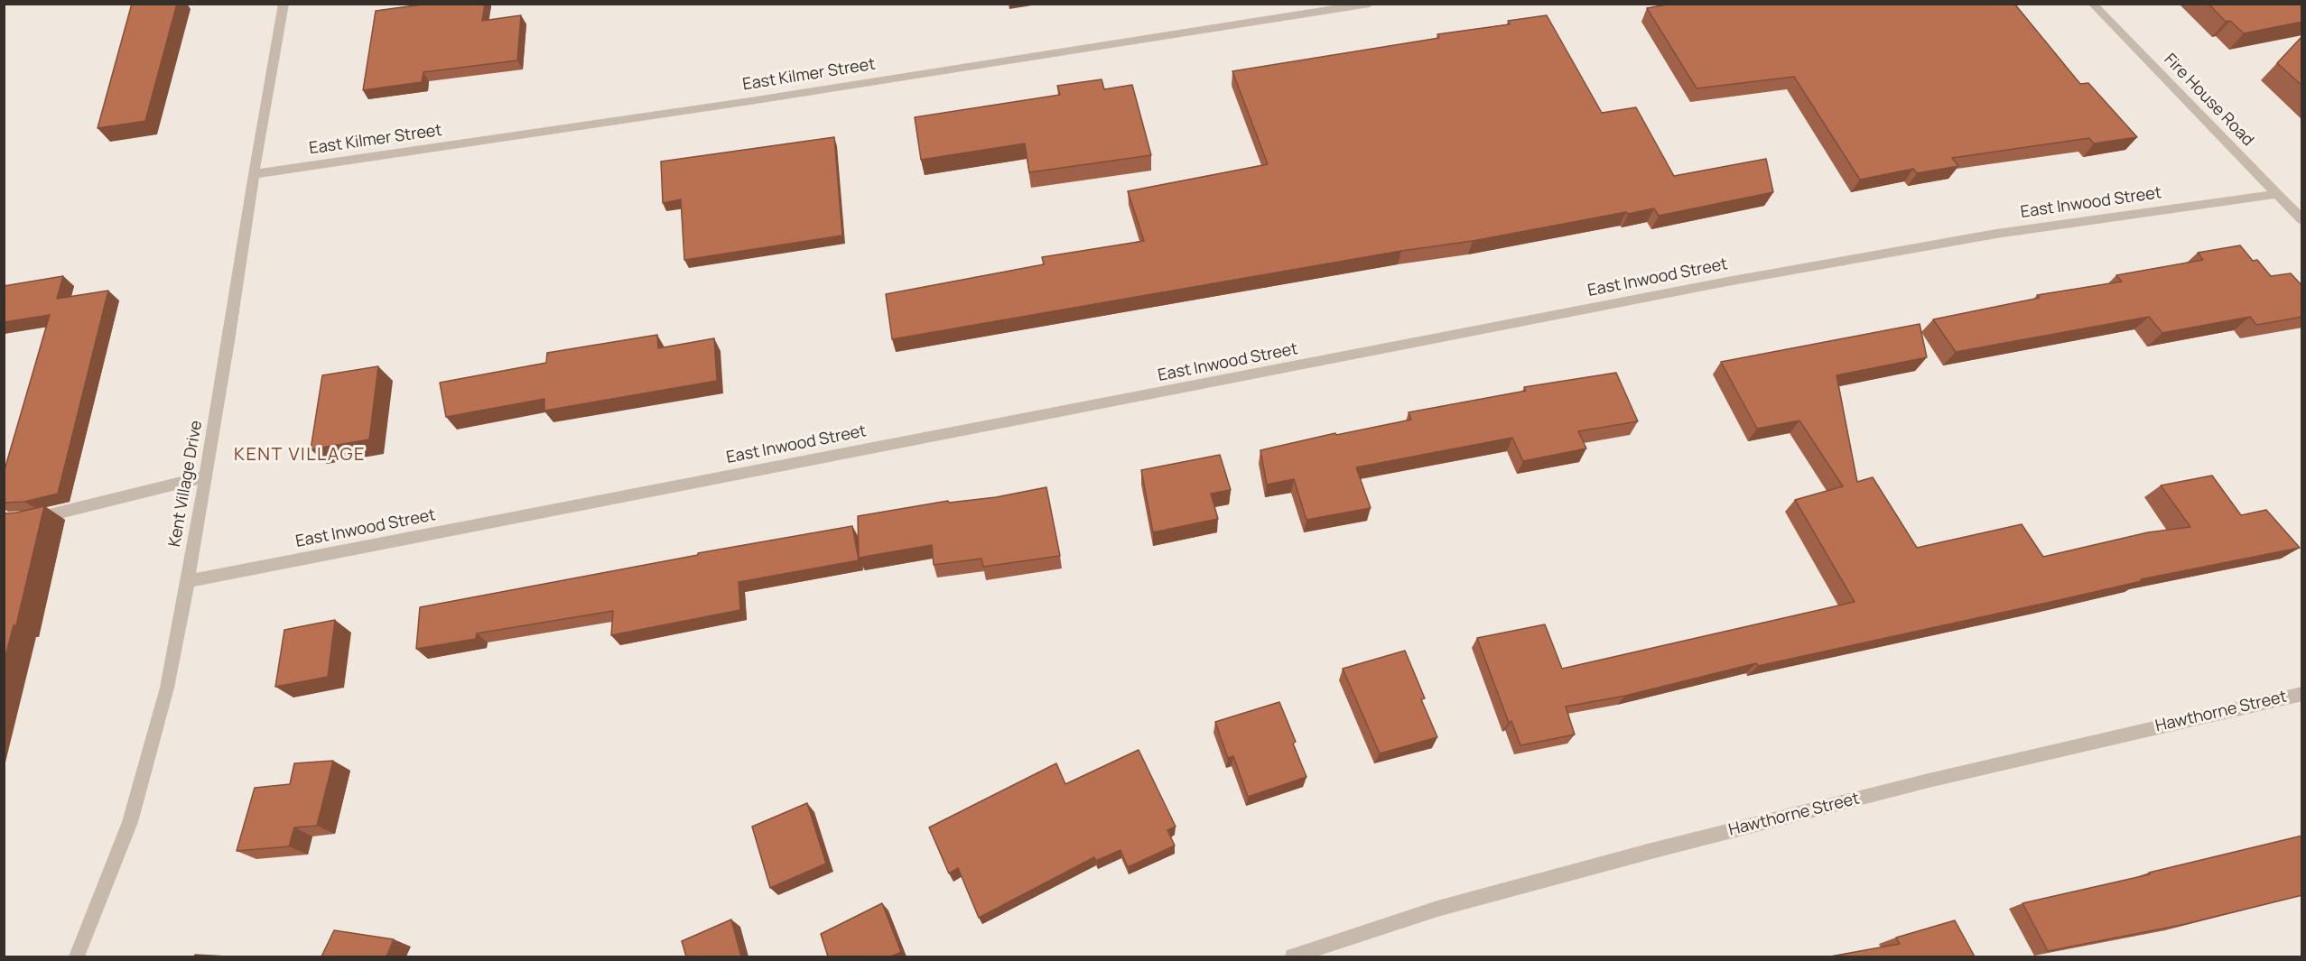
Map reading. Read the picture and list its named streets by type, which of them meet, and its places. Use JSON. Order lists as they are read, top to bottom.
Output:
{
  "streets": {
    "street": [
      "East Kilmer Street",
      "Fire House Road",
      "East Inwood Street",
      "Kent Village Drive",
      "Hawthorne Street"
    ]
  },
  "crossings": [
    ["East Kilmer Street", "Kent Village Drive"],
    ["Fire House Road", "East Inwood Street"],
    ["East Inwood Street", "Kent Village Drive"]
  ],
  "districts": ["KENT VILLAGE"]
}
